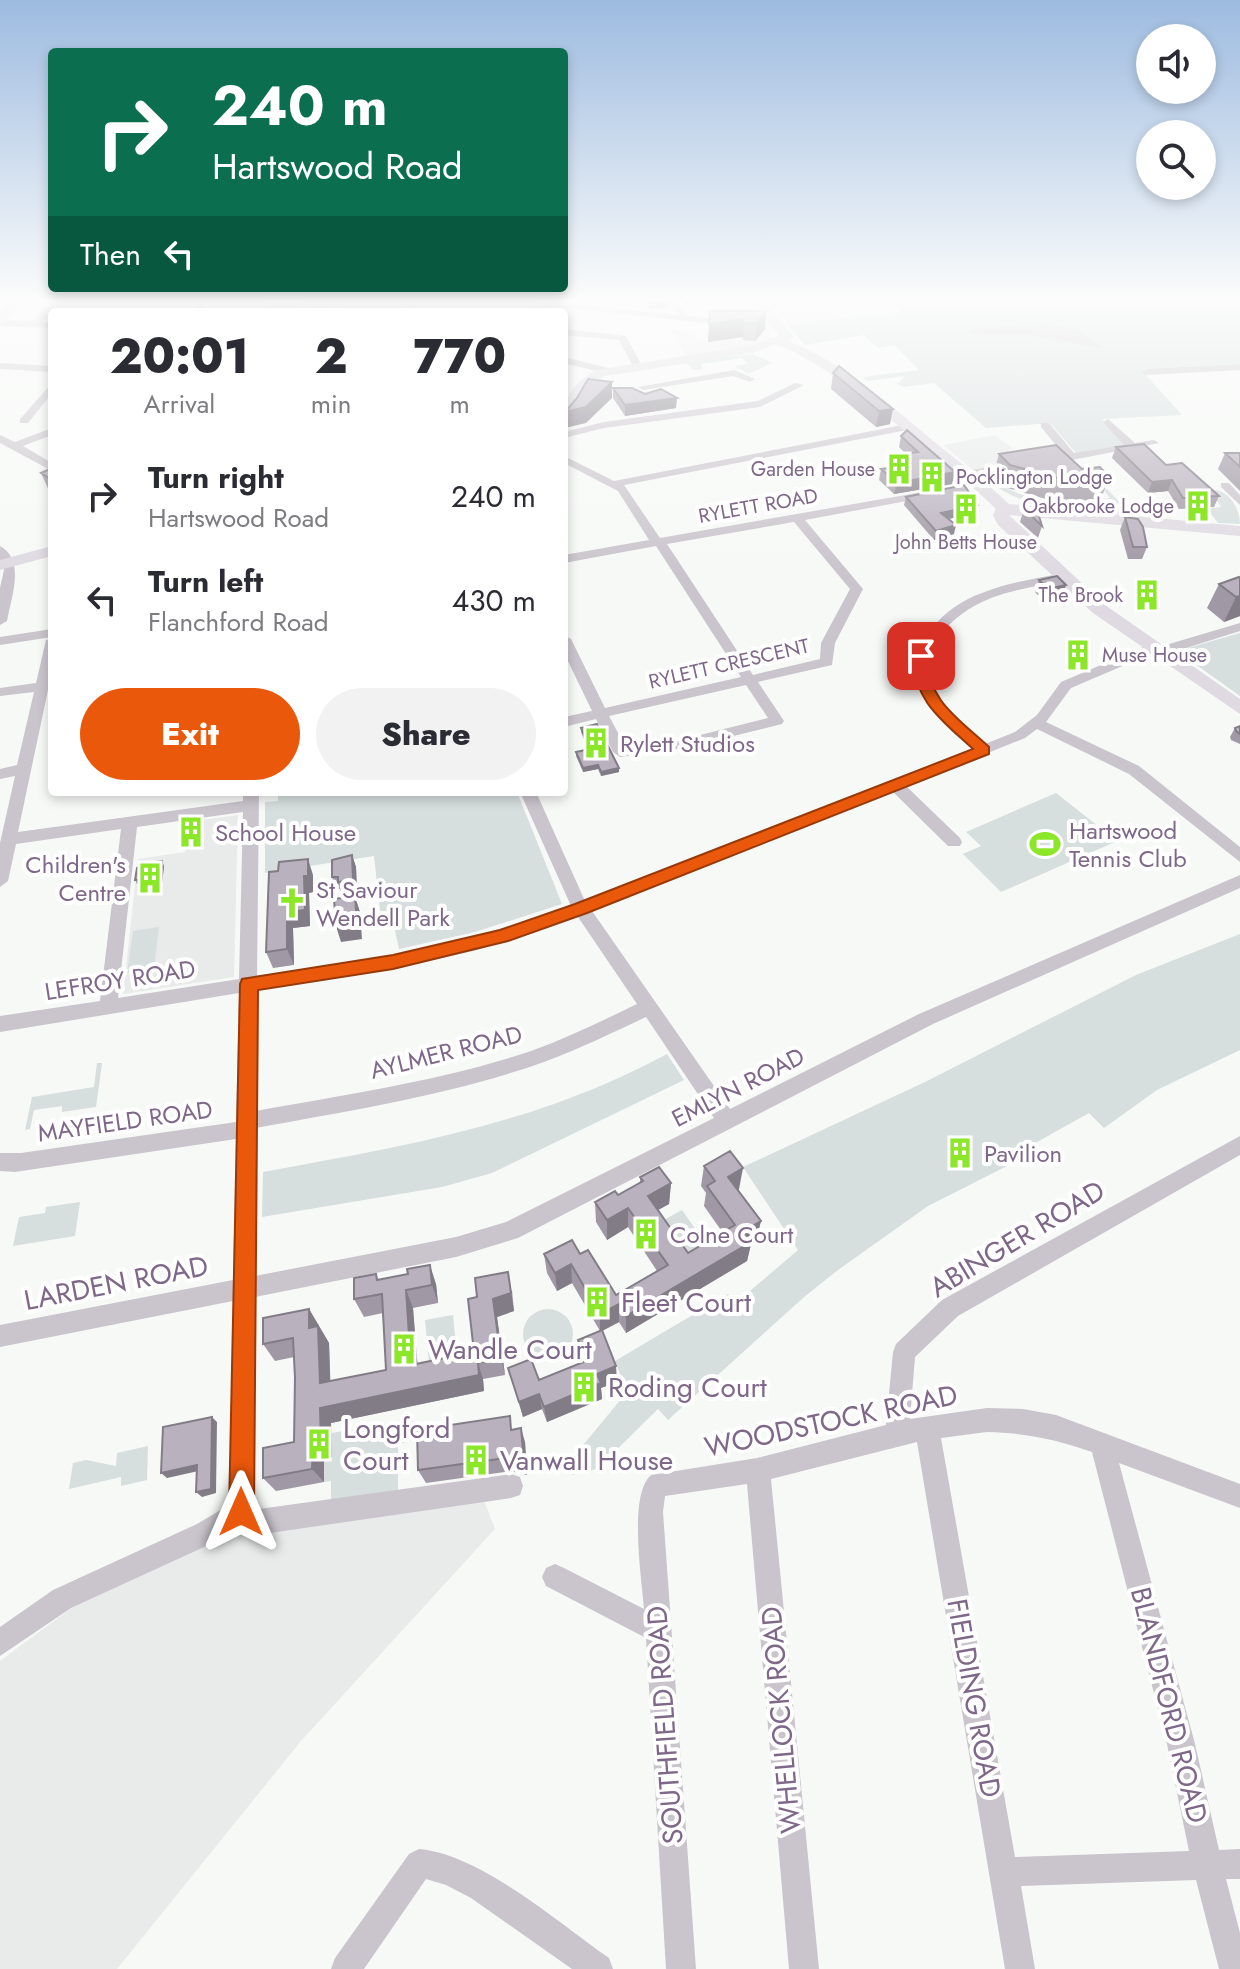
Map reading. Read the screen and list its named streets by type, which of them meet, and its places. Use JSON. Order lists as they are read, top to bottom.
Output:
{
  "streets": {
    "street": [
      "RYLETT ROAD",
      "RYLETT CRESCENT",
      "LEFROY ROAD",
      "AYLMER ROAD",
      "EMLYN ROAD",
      "MAYFIELD ROAD",
      "ABINGER ROAD",
      "LARDEN ROAD",
      "WOODSTOCK ROAD",
      "FIELDING ROAD",
      "BLANDFORD ROAD",
      "WHELLOCK ROAD",
      "SOUTHFIELD ROAD"
    ]
  },
  "crossings": [
    ["RYLETT ROAD", "RYLETT CRESCENT"],
    ["AYLMER ROAD", "MAYFIELD ROAD"],
    ["EMLYN ROAD", "LARDEN ROAD"],
    ["ABINGER ROAD", "WOODSTOCK ROAD"],
    ["WOODSTOCK ROAD", "FIELDING ROAD"],
    ["WOODSTOCK ROAD", "BLANDFORD ROAD"],
    ["WOODSTOCK ROAD", "WHELLOCK ROAD"],
    ["WOODSTOCK ROAD", "SOUTHFIELD ROAD"]
  ],
  "places": {
    "building": [
      "Garden House",
      "Pocklington Lodge",
      "Oakbrooke Lodge",
      "John Betts House",
      "The Brook",
      "Muse House",
      "Rylett Studios",
      "School House",
      "Children's Centre",
      "Pavilion",
      "Colne Court",
      "Fleet Court",
      "Wandle Court",
      "Roding Court",
      "Longford Court",
      "Vanwall House"
    ],
    "sports": ["Hartswood Tennis Club"],
    "church": ["St Saviour Wendell Park"]
  },
  "page": {
    "turn": ["240 m", "Hartswood Road"],
    "then": "Then",
    "eta": [
      "20:01",
      "Arrival",
      "2",
      "min",
      "770",
      "m"
    ],
    "list": [
      {
        "name": "Turn right",
        "note": "Hartswood Road",
        "value": "240 m"
      },
      {
        "name": "Turn left",
        "note": "Flanchford Road",
        "value": "430 m"
      }
    ],
    "buttons": ["Exit", "Share"]
  }
}
